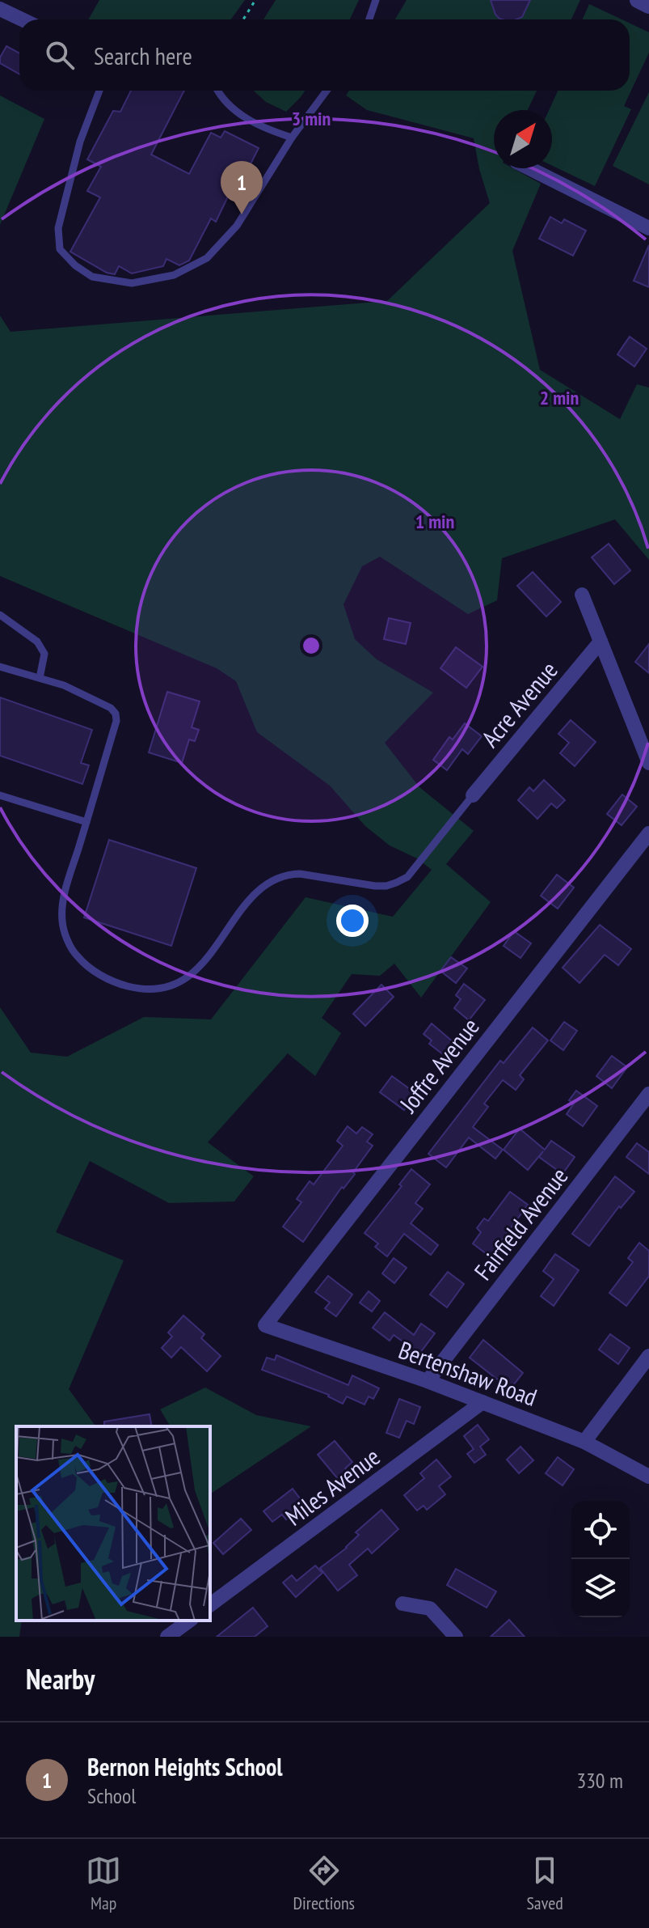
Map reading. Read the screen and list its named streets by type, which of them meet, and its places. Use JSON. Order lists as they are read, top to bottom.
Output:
{
  "streets": {
    "street": [
      "Acre Avenue",
      "Joffre Avenue",
      "Fairfield Avenue",
      "Bertenshaw Road",
      "Miles Avenue"
    ]
  },
  "crossings": [
    ["Joffre Avenue", "Bertenshaw Road"],
    ["Fairfield Avenue", "Bertenshaw Road"],
    ["Bertenshaw Road", "Miles Avenue"]
  ],
  "north": "top right",
  "page": {
    "search": "Search here",
    "pins": "1",
    "heading": "Nearby",
    "list": [
      {
        "mark": "1",
        "name": "Bernon Heights School",
        "note": "School",
        "value": "330 m"
      }
    ],
    "nav": ["Map", "Directions", "Saved"]
  },
  "rings": ["3 min", "2 min", "1 min"]
}
